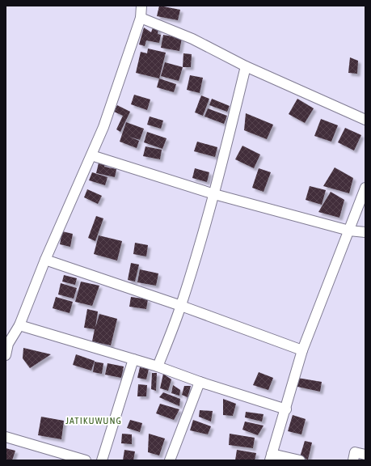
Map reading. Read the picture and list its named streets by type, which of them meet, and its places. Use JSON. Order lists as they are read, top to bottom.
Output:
{
  "districts": ["JATIKUWUNG"]
}
